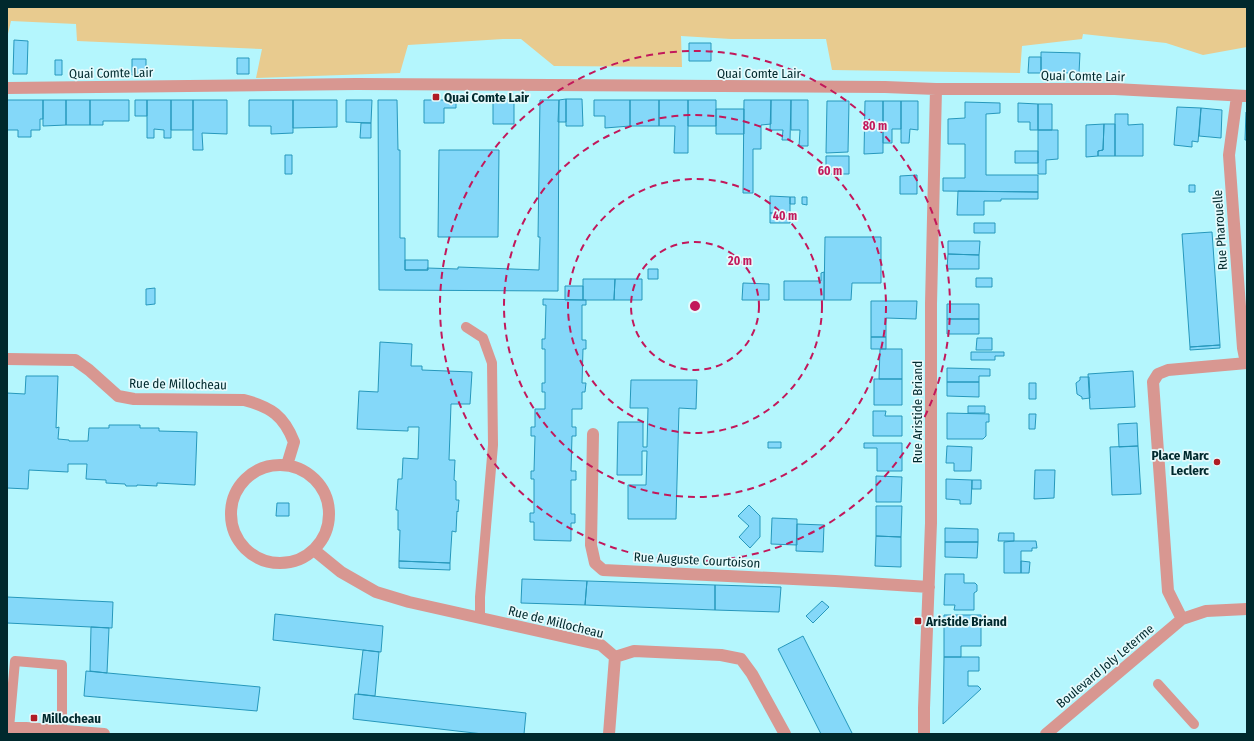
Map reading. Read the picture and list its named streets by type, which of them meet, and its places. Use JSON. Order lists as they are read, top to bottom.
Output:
{
  "streets": {
    "street": [
      "Quai Comte Lair",
      "Rue Pharouelle",
      "Rue de Millocheau",
      "Rue Aristide Briand",
      "Rue Auguste Courtoison",
      "Boulevard Joly Leterme"
    ]
  },
  "crossings": [
    ["Quai Comte Lair", "Rue Pharouelle"],
    ["Quai Comte Lair", "Rue Aristide Briand"],
    ["Rue Aristide Briand", "Rue Auguste Courtoison"]
  ],
  "places": {
    "transit": ["Quai Comte Lair", "Aristide Briand", "Millocheau"],
    "other": ["Place Marc Leclerc"]
  },
  "rings": [
    "80 m",
    "60 m",
    "40 m",
    "20 m"
  ]
}
